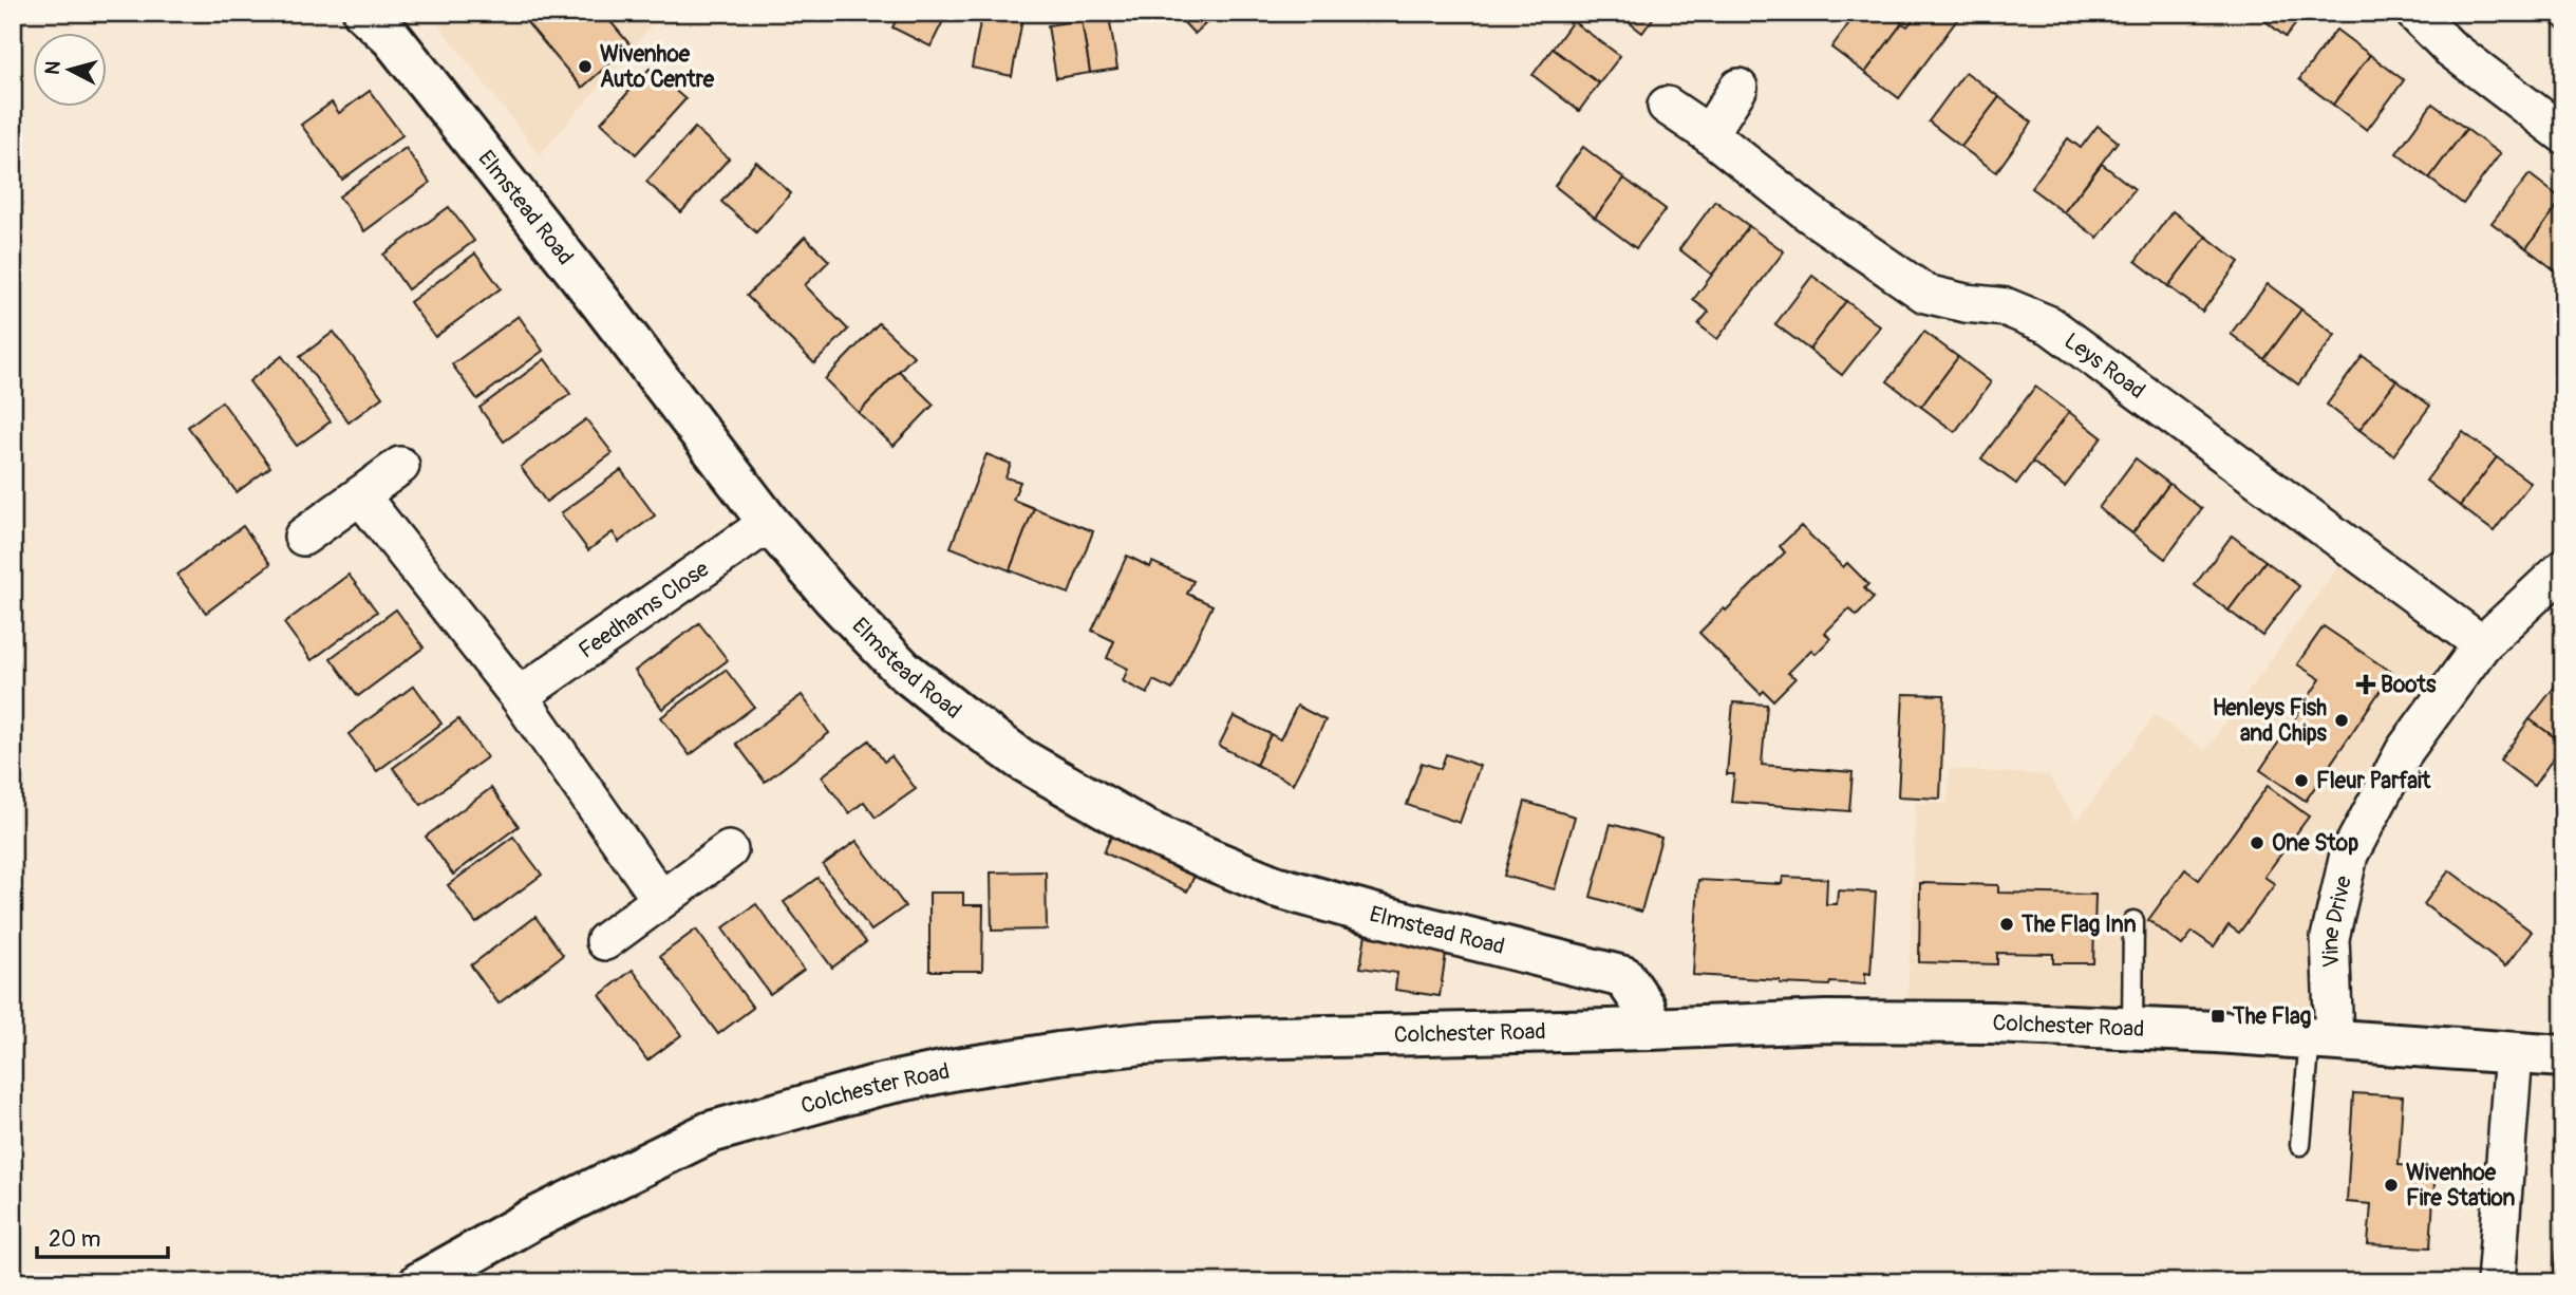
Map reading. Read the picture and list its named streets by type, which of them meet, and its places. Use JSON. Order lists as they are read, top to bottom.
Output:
{
  "streets": {
    "main road": ["Elmstead Road", "Colchester Road"],
    "street": ["Leys Road", "Feedhams Close", "Vine Drive"]
  },
  "crossings": [
    ["Elmstead Road", "Feedhams Close"],
    ["Elmstead Road", "Colchester Road"],
    ["Leys Road", "Vine Drive"],
    ["Vine Drive", "Colchester Road"]
  ],
  "places": {
    "other": [
      "Wivenhoe Auto Centre",
      "Henleys Fish and Chips",
      "Fleur Parfait",
      "One Stop",
      "The Flag Inn",
      "Wivenhoe Fire Station"
    ],
    "health": ["Boots"],
    "transit": ["The Flag"]
  },
  "scale_bar": "20 m",
  "north": "left"
}
